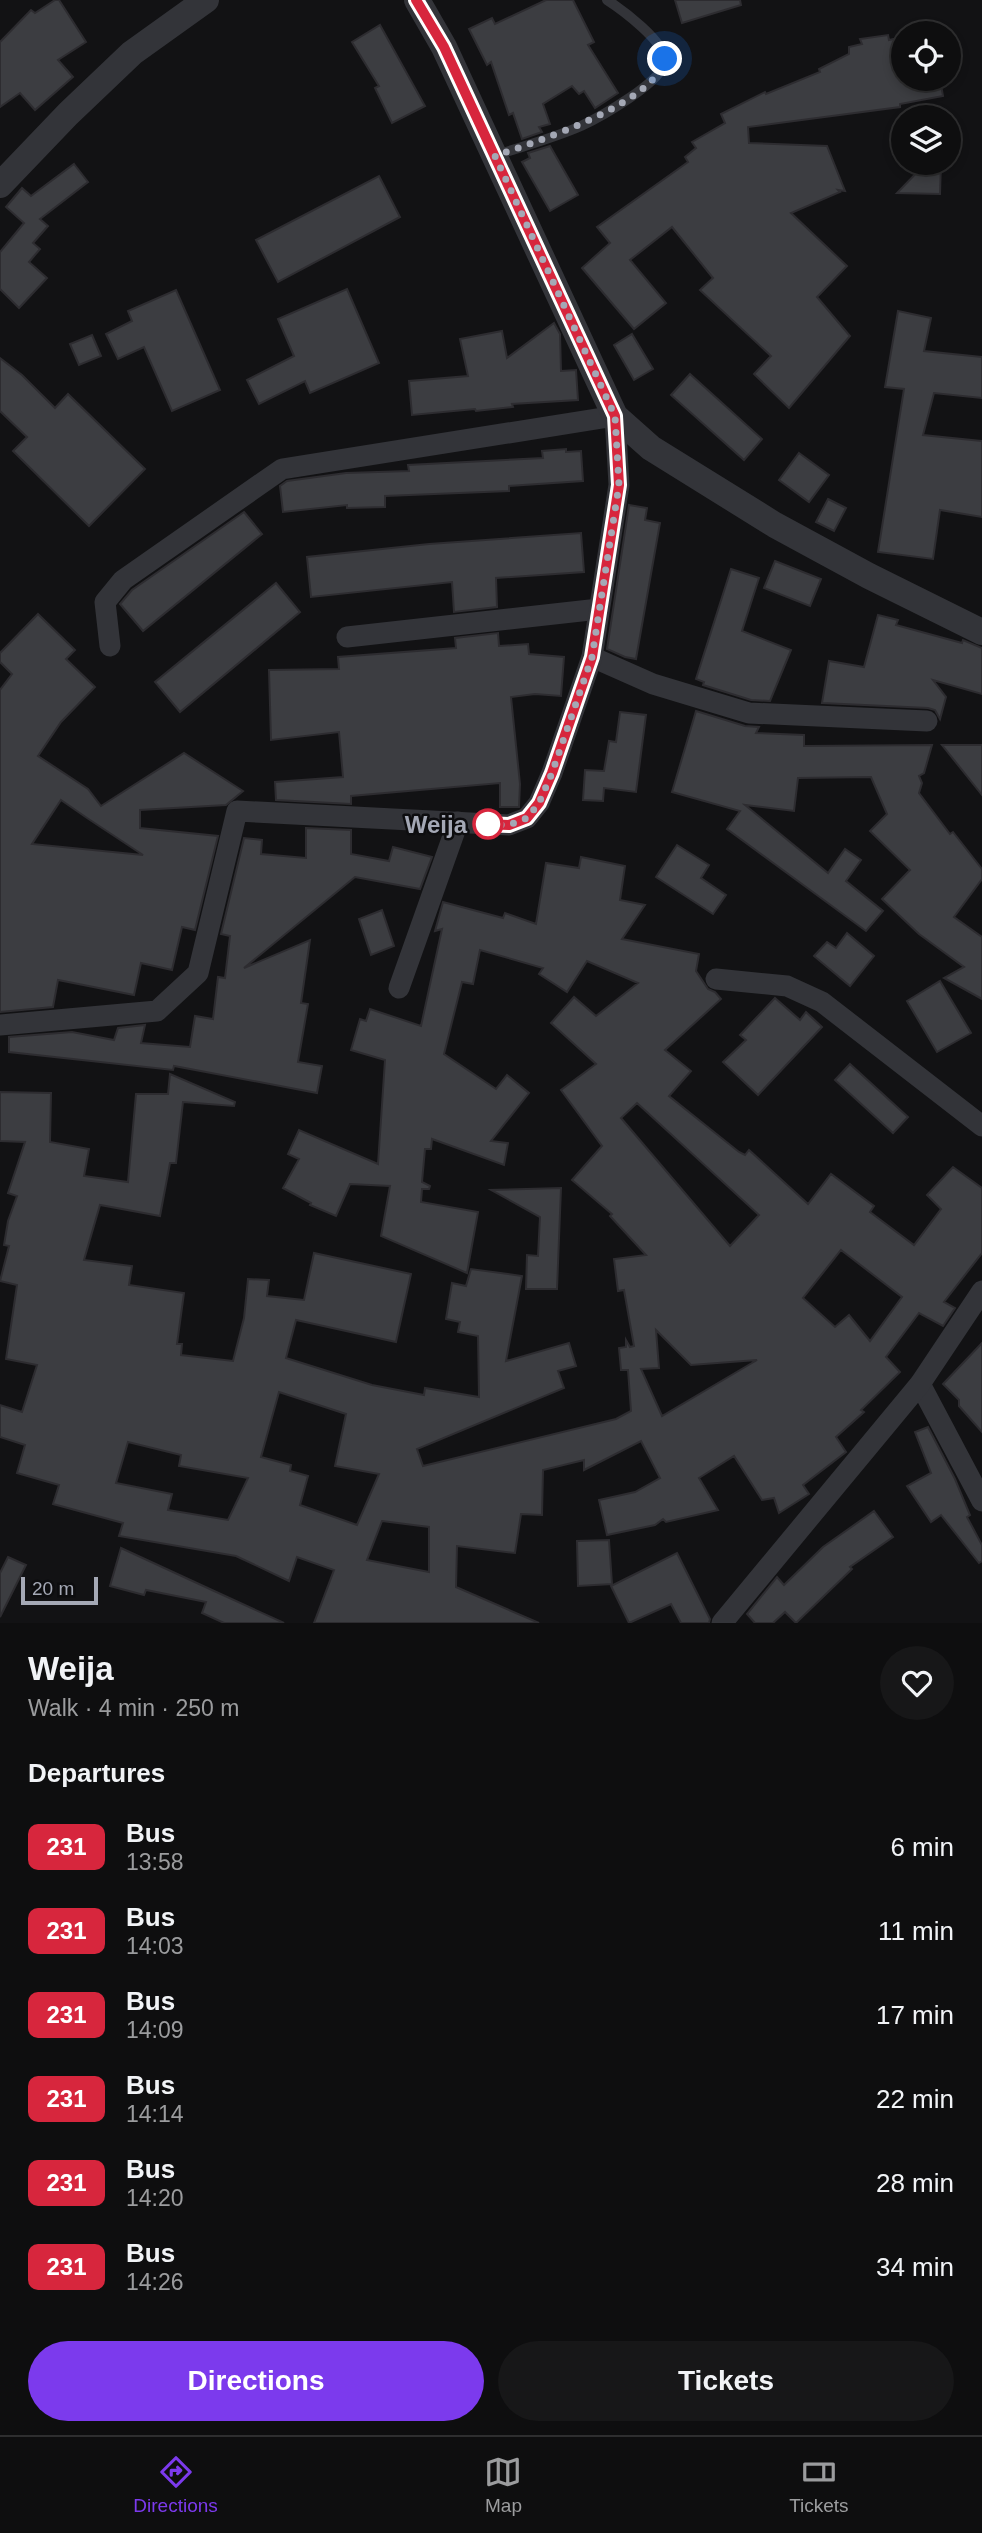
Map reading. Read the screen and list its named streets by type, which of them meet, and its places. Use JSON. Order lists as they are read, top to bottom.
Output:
{
  "places": ["Weija"],
  "lines": ["bus line 231"],
  "scale_bar": "20 m",
  "page": {
    "scale": "20 m",
    "heading": [
      ["Weija", "Walk · 4 min · 250 m"],
      "Departures"
    ],
    "list": [
      {
        "mark": "231",
        "name": "Bus",
        "note": "13:58",
        "value": "6 min"
      },
      {
        "mark": "231",
        "name": "Bus",
        "note": "14:03",
        "value": "11 min"
      },
      {
        "mark": "231",
        "name": "Bus",
        "note": "14:09",
        "value": "17 min"
      },
      {
        "mark": "231",
        "name": "Bus",
        "note": "14:14",
        "value": "22 min"
      },
      {
        "mark": "231",
        "name": "Bus",
        "note": "14:20",
        "value": "28 min"
      },
      {
        "mark": "231",
        "name": "Bus",
        "note": "14:26",
        "value": "34 min"
      }
    ],
    "buttons": ["Directions", "Tickets"],
    "tabs": ["Directions", "Map", "Tickets"]
  }
}
